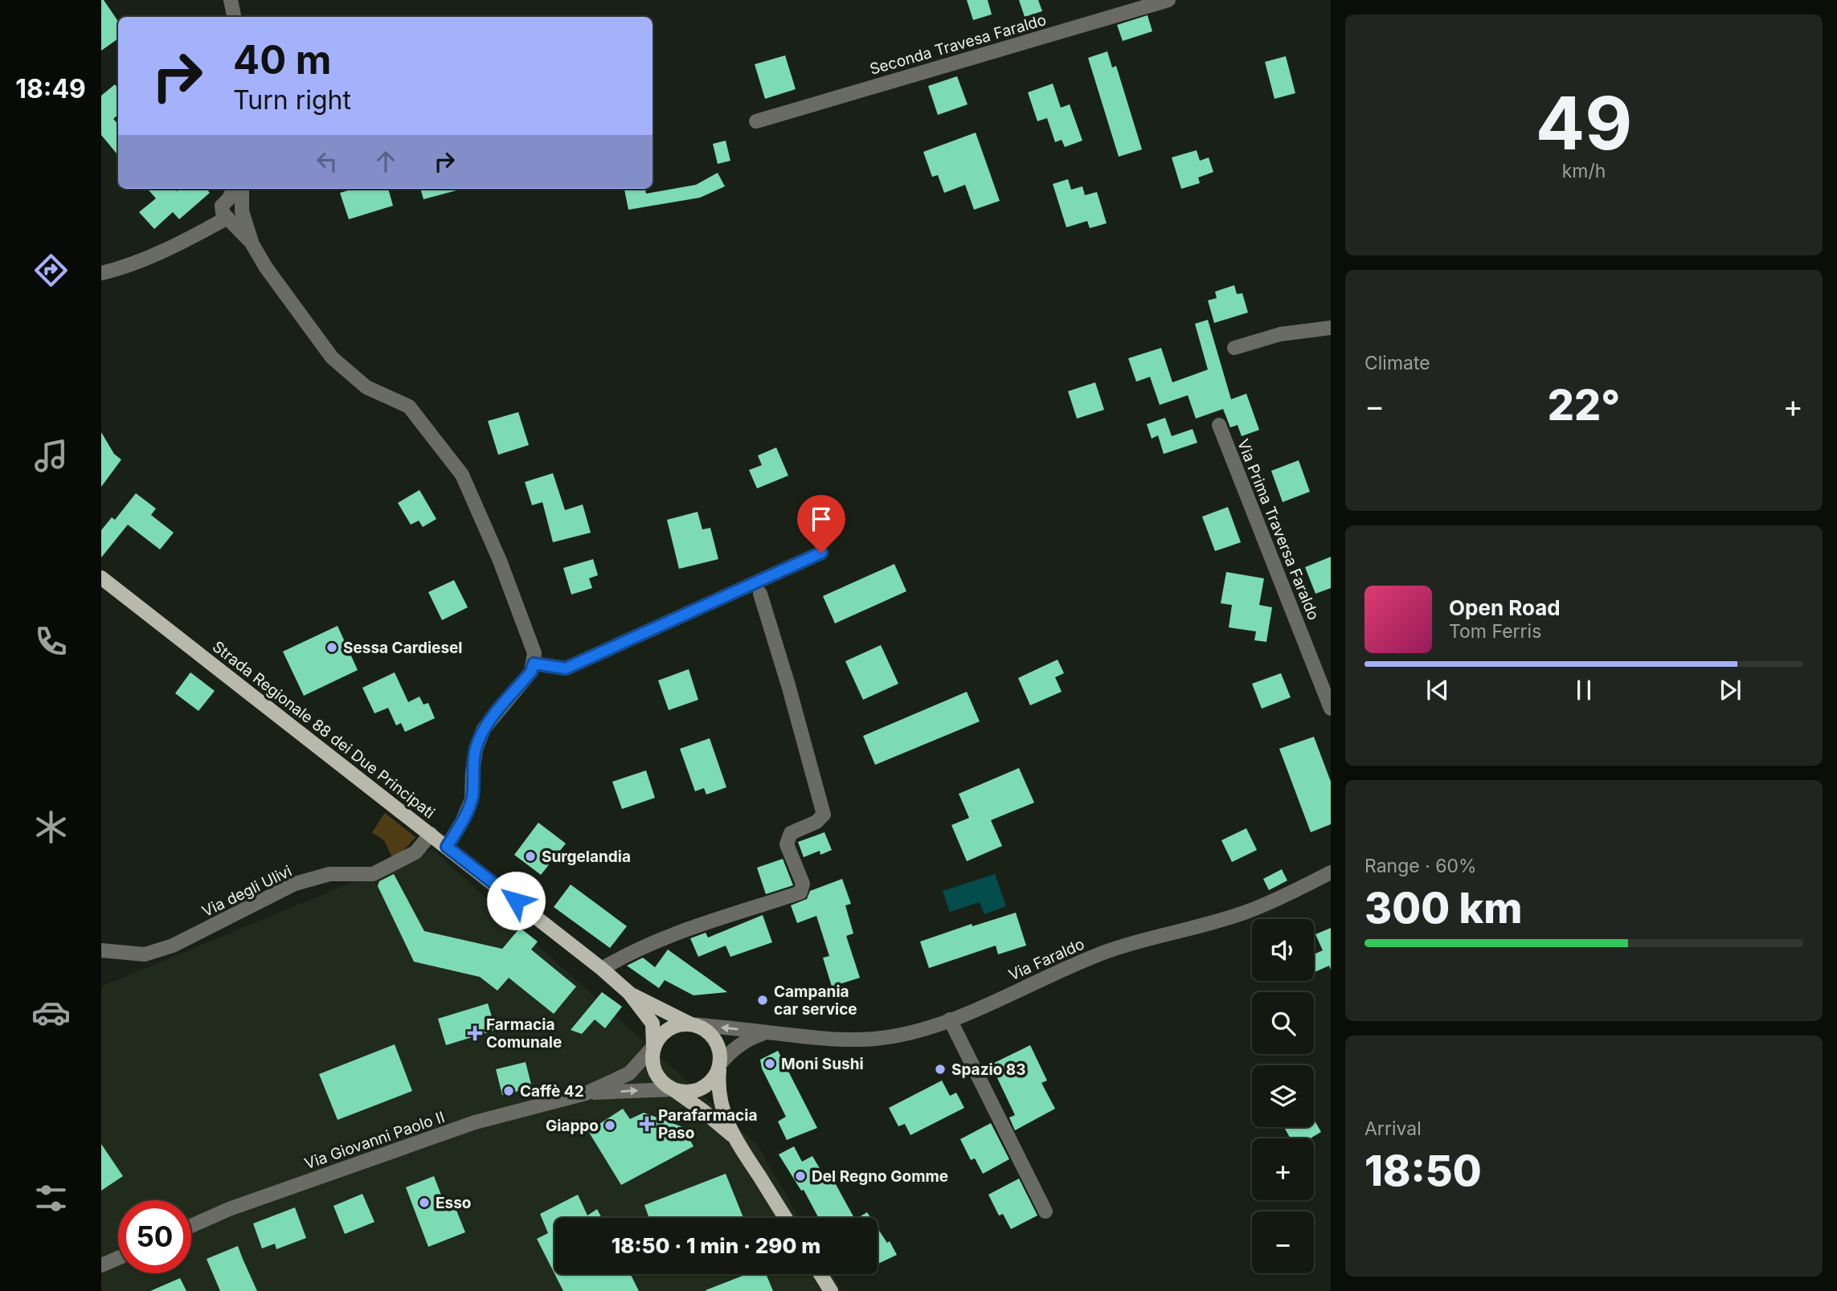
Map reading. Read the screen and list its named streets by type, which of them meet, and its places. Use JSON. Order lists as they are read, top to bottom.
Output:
{
  "streets": {
    "main road": ["Strada Regionale 88 dei Due Principati"],
    "street": [
      "Seconda Travesa Faraldo",
      "Via Prima Traversa Faraldo",
      "Via degli Ulivi",
      "Via Faraldo",
      "Via Giovanni Paolo II"
    ]
  },
  "crossings": [
    ["Strada Regionale 88 dei Due Principati", "Via degli Ulivi"],
    ["Strada Regionale 88 dei Due Principati", "Via Faraldo"]
  ],
  "places": {
    "other": [
      "Sessa Cardiesel",
      "Surgelandia",
      "Campania car service",
      "Moni Sushi",
      "Spazio 83",
      "Caffè 42",
      "Giappo",
      "Del Regno Gomme",
      "Esso"
    ],
    "health": ["Farmacia Comunale", "Parafarmacia Paso"]
  },
  "page": {
    "tabs": "18:49",
    "tile": [
      ["49", "km/h"],
      "Climate",
      ["Range · 60%", "300 km"],
      ["Arrival", "18:50"]
    ],
    "turn": ["40 m", "Turn right"],
    "heat": ["−", "22°", "+"],
    "song": ["Open Road", "Tom Ferris"],
    "map_buttons": ["+", "−"],
    "limit": "50",
    "trip": "18:50 · 1 min · 290 m"
  }
}
